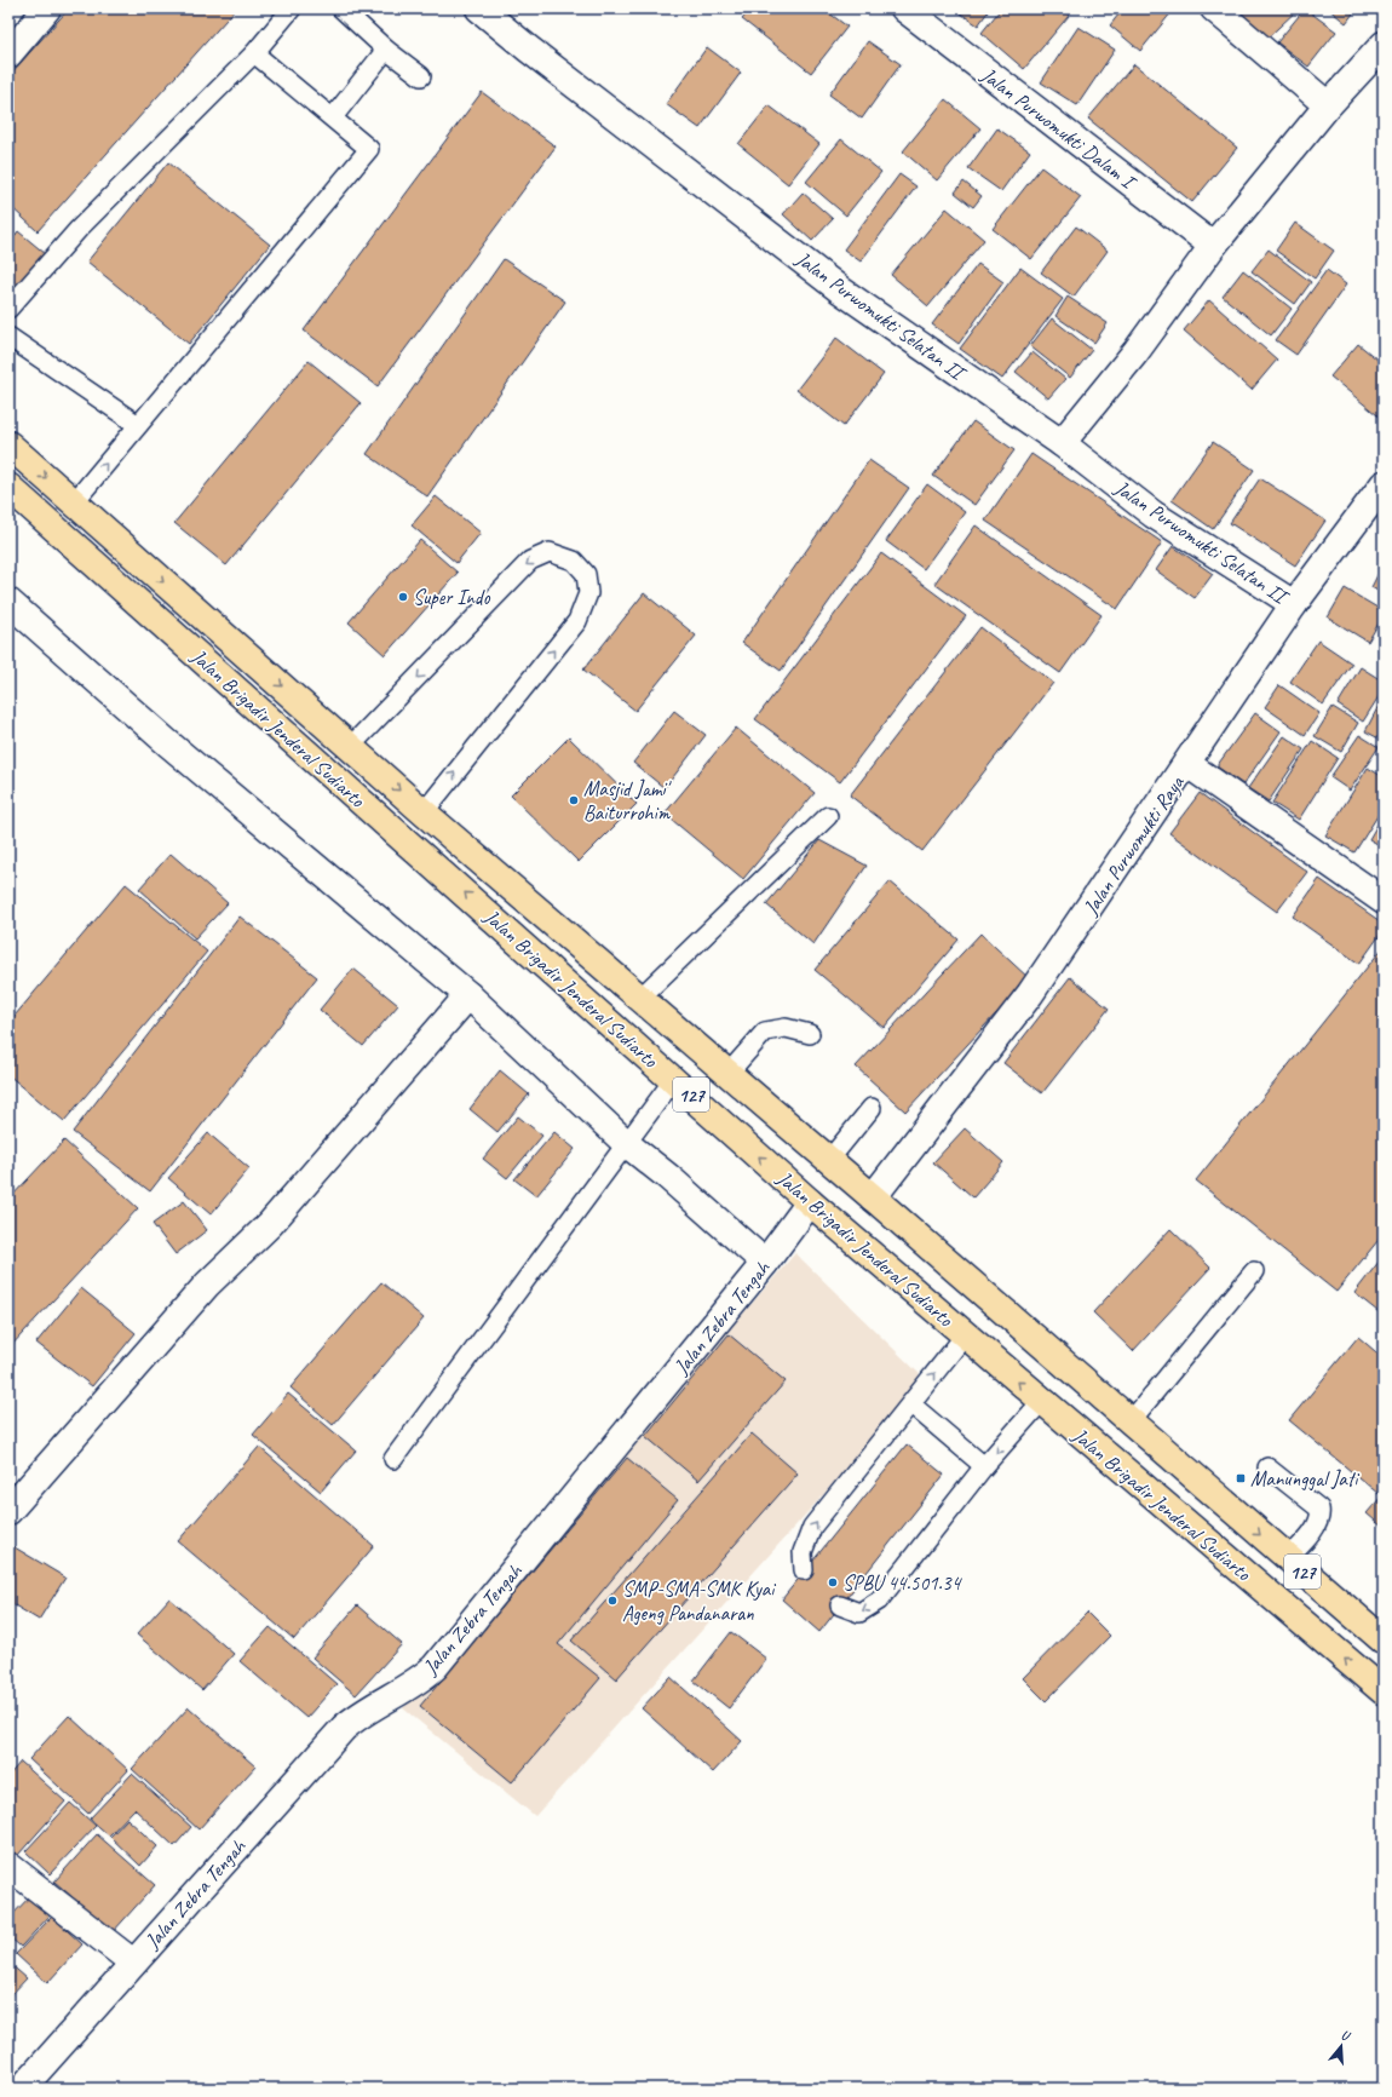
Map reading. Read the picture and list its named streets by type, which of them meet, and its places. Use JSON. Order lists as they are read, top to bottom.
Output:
{
  "streets": {
    "main road": ["Jalan Brigadir Jenderal Sudiarto", "127"],
    "street": [
      "Jalan Purwomukti Dalam I",
      "Jalan Purwomukti Selatan II",
      "Jalan Purwomukti Raya",
      "Jalan Zebra Tengah"
    ]
  },
  "crossings": [
    ["Jalan Purwomukti Selatan II", "Jalan Purwomukti Raya"],
    ["Jalan Brigadir Jenderal Sudiarto", "Jalan Purwomukti Raya"],
    ["Jalan Brigadir Jenderal Sudiarto", "Jalan Zebra Tengah"]
  ],
  "places": {
    "other": [
      "Super Indo",
      "Masjid Jami' Baiturrohim",
      "SPBU 44.501.34",
      "SMP-SMA-SMK Kyai Ageng Pandanaran"
    ],
    "transit": ["Manunggal Jati"]
  },
  "north": "top"
}
